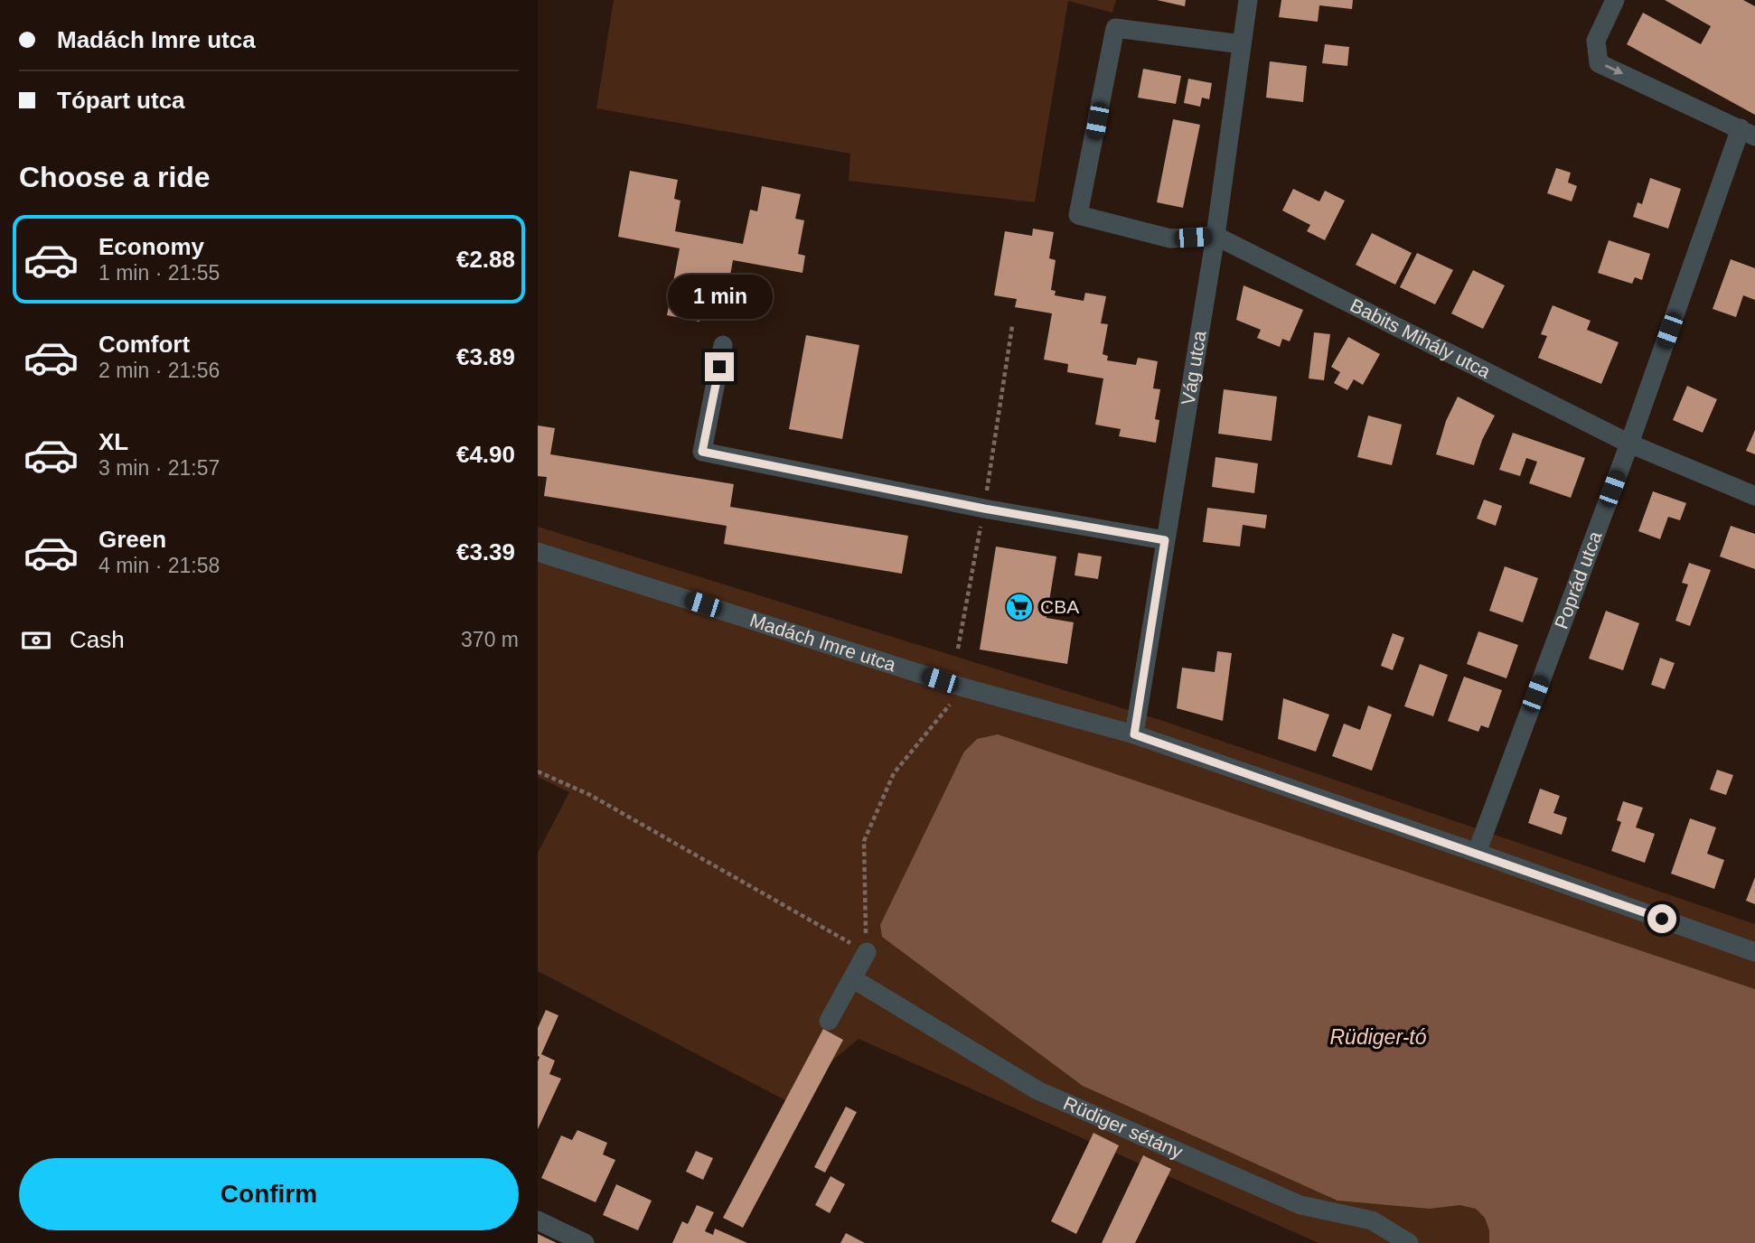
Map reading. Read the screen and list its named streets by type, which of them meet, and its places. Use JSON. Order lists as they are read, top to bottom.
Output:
{
  "streets": {
    "street": [
      "Babits Mihály utca",
      "Vág utca",
      "Poprád utca",
      "Madách Imre utca",
      "Rüdiger sétány"
    ]
  },
  "crossings": [
    ["Babits Mihály utca", "Vág utca"],
    ["Babits Mihály utca", "Poprád utca"],
    ["Vág utca", "Madách Imre utca"],
    ["Poprád utca", "Madách Imre utca"]
  ],
  "water": ["Rüdiger-tó"],
  "places": {
    "supermarket": ["CBA"]
  },
  "page": {
    "banner": ["Madách Imre utca", "Tópart utca"],
    "heading": "Choose a ride",
    "list": [
      {
        "name": "Economy",
        "note": "1 min · 21:55",
        "value": "€2.88"
      },
      {
        "name": "Comfort",
        "note": "2 min · 21:56",
        "value": "€3.89"
      },
      {
        "name": "XL",
        "note": "3 min · 21:57",
        "value": "€4.90"
      },
      {
        "name": "Green",
        "note": "4 min · 21:58",
        "value": "€3.39"
      }
    ],
    "bubble": "1 min",
    "pay": ["Cash", "370 m"],
    "buttons": "Confirm"
  }
}
